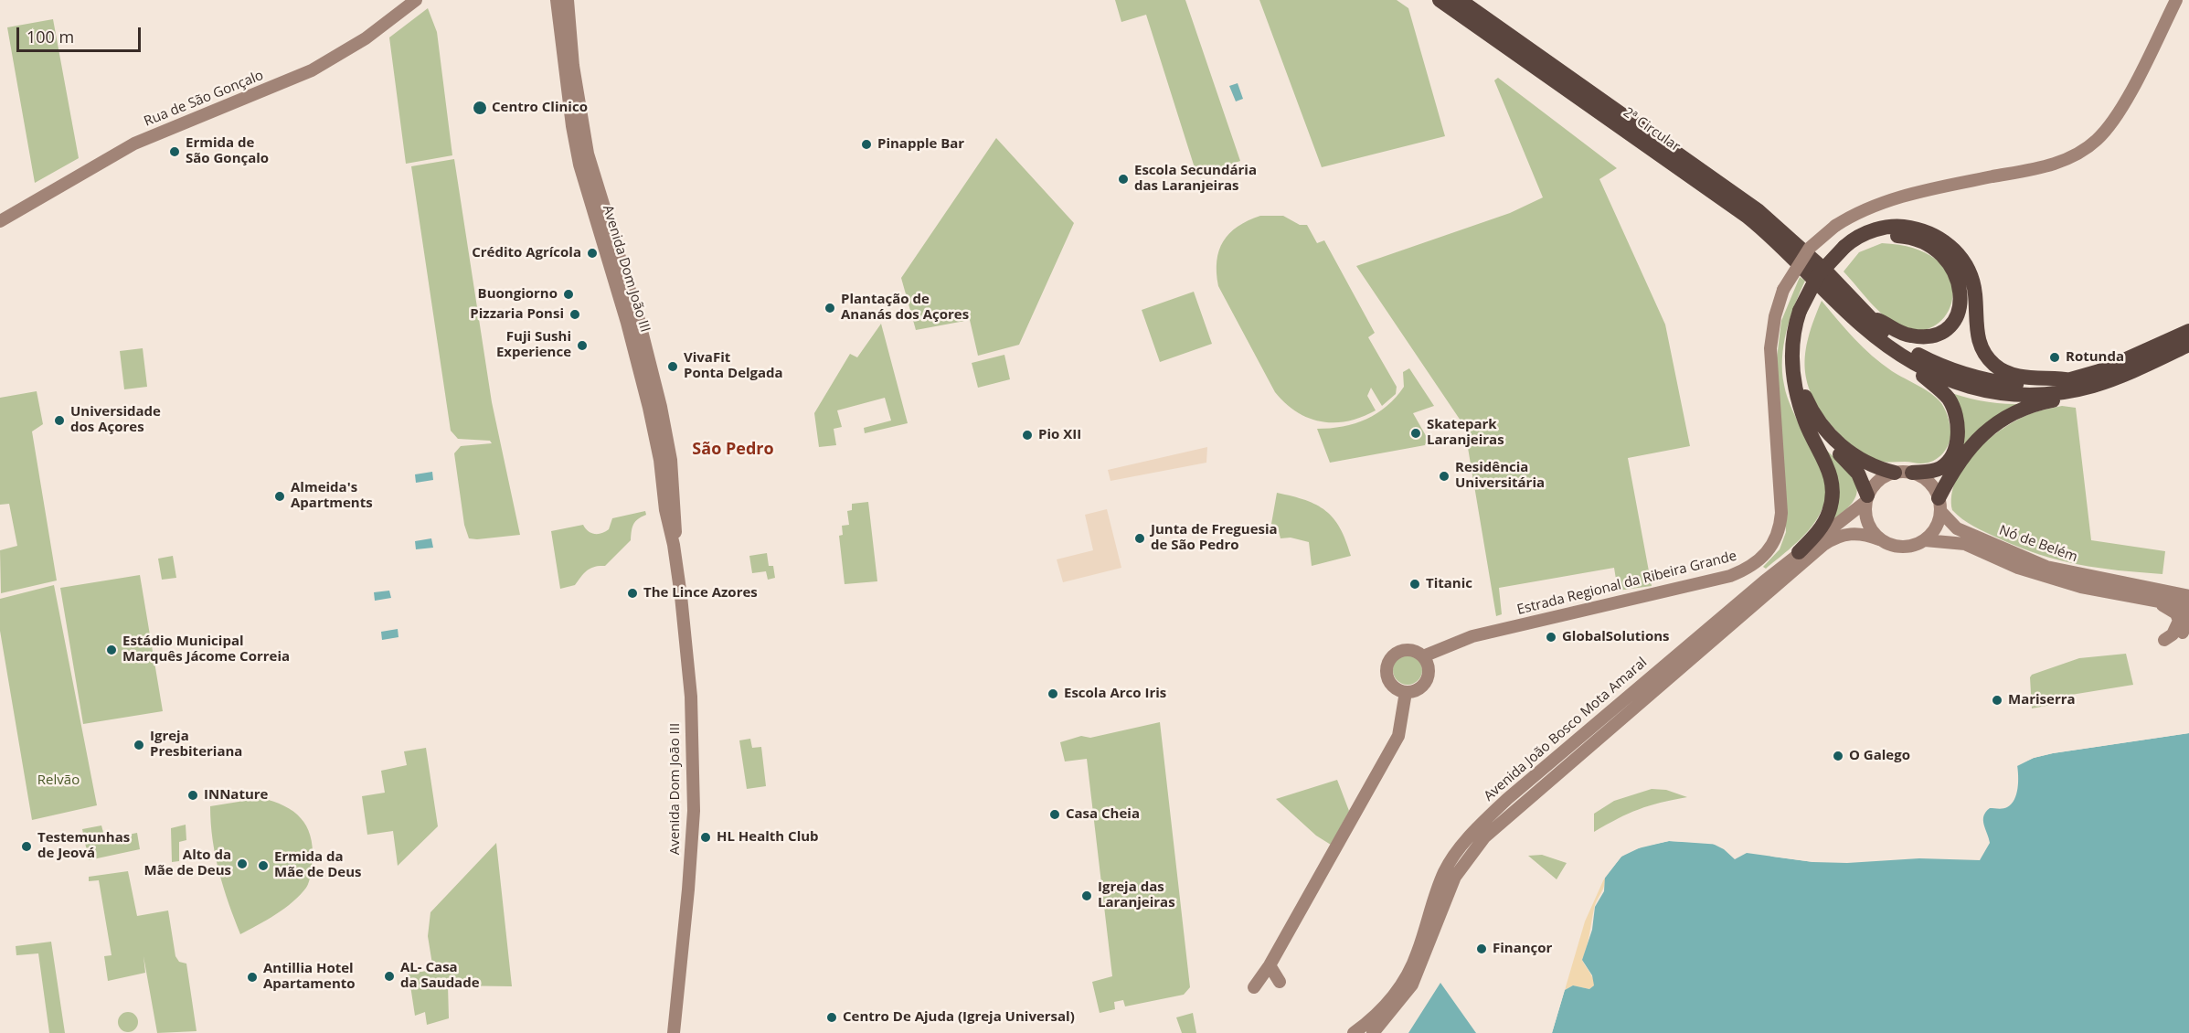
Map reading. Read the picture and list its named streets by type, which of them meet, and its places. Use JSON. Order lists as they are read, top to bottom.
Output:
{
  "streets": {
    "highway": ["2ª Circular"],
    "main road": [
      "Rua de São Gonçalo",
      "Avenida Dom João III",
      "Nó de Belém",
      "Estrada Regional da Ribeira Grande",
      "Avenida João Bosco Mota Amaral"
    ]
  },
  "crossings": [
    ["Nó de Belém", "Avenida João Bosco Mota Amaral"]
  ],
  "districts": ["São Pedro"],
  "parks": ["Relvão"],
  "places": [
    "Centro Clinico",
    "Pinapple Bar",
    "Ermida de São Gonçalo",
    "Escola Secundária das Laranjeiras",
    "Crédito Agrícola",
    "Buongiorno",
    "Plantação de Ananás dos Açores",
    "Pizzaria Ponsi",
    "Fuji Sushi Experience",
    "Rotunda",
    "VivaFit Ponta Delgada",
    "Universidade dos Açores",
    "Skatepark Laranjeiras",
    "Pio XII",
    "Residência Universitária",
    "Almeida's Apartments",
    "Junta de Freguesia de São Pedro",
    "Titanic",
    "The Lince Azores",
    "GlobalSolutions",
    "Estádio Municipal Marquês Jácome Correia",
    "Escola Arco Iris",
    "Mariserra",
    "Igreja Presbiteriana",
    "O Galego",
    "INNature",
    "Casa Cheia",
    "HL Health Club",
    "Testemunhas de Jeová",
    "Alto da Mãe de Deus",
    "Ermida da Mãe de Deus",
    "Igreja das Laranjeiras",
    "Finançor",
    "AL- Casa da Saudade",
    "Antillia Hotel Apartamento",
    "Centro De Ajuda (Igreja Universal)"
  ],
  "scale_bar": "100 m"
}
